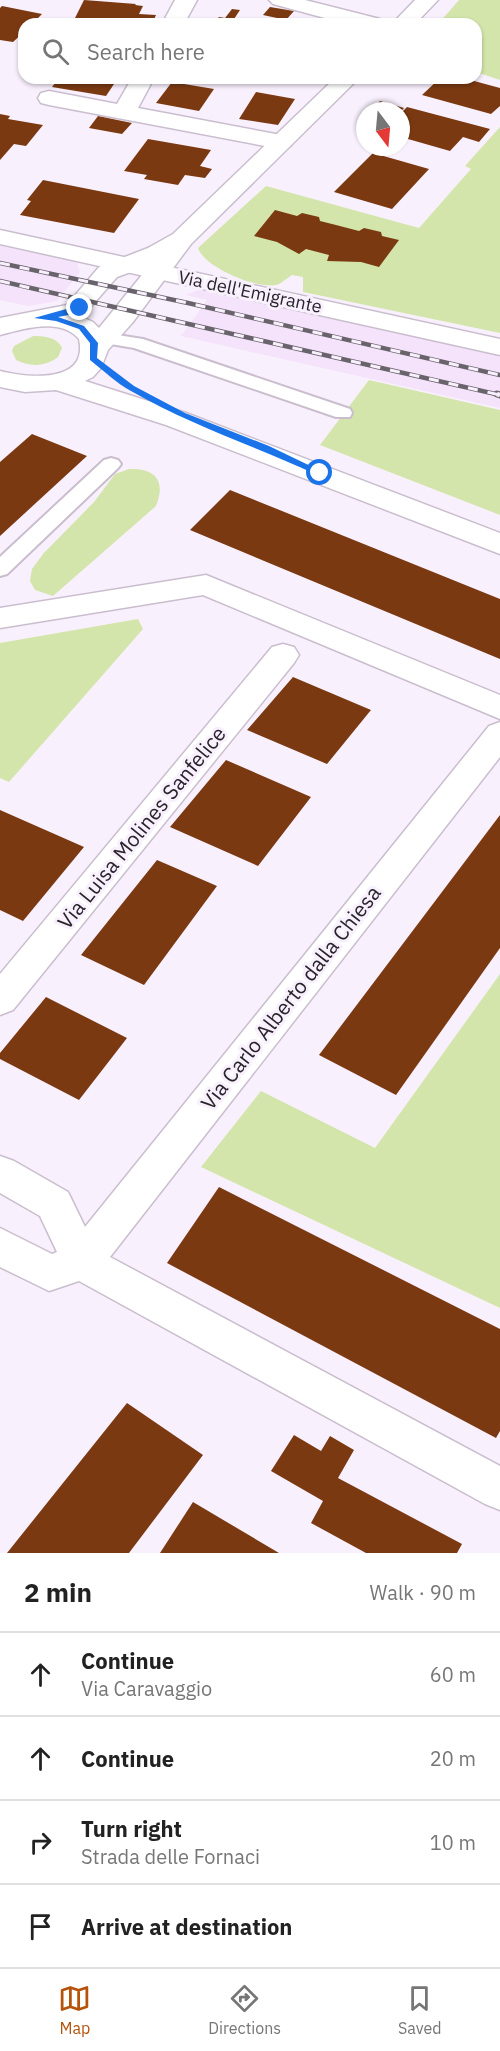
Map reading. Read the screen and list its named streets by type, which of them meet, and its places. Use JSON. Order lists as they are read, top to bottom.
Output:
{
  "streets": {
    "street": ["Via dell'Emigrante", "Via Luisa Molines Sanfelice", "Via Carlo Alberto dalla Chiesa"]
  },
  "north": "bottom",
  "page": {
    "search": "Search here",
    "heading": ["2 min", "Walk · 90 m"],
    "list": [
      ["Continue", "Via Caravaggio", "60 m"],
      ["Continue", "20 m"],
      ["Turn right", "Strada delle Fornaci", "10 m"],
      "Arrive at destination"
    ],
    "nav": ["Map", "Directions", "Saved"]
  }
}
